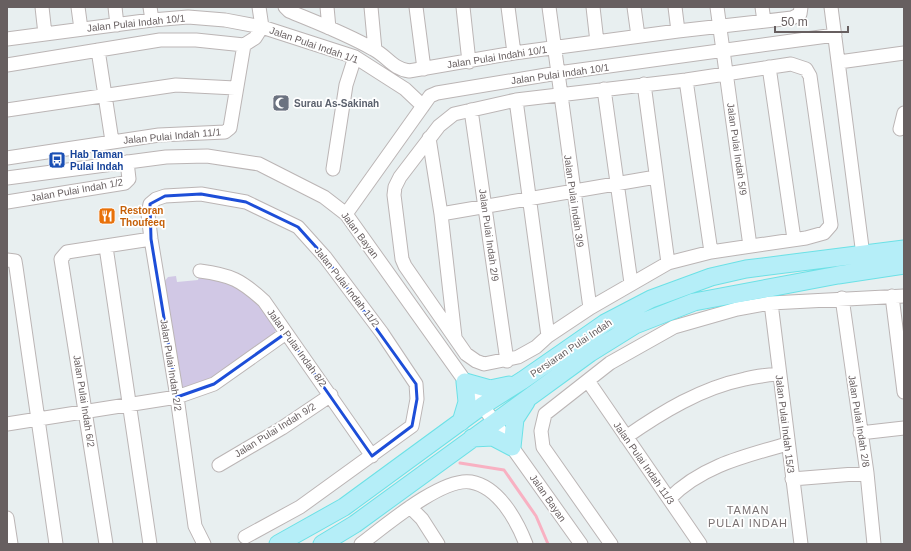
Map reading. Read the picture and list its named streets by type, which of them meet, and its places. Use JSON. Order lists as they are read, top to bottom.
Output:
{
  "streets": {
    "main road": ["Persiaran Pulai Indah"],
    "street": [
      "Jalan Pulai Indah 10/1",
      "Jalan Pulai Indah 1/1",
      "Jalan Pulai Indahi 10/1",
      "Jalan Pulai Indah 11/1",
      "Jalan Pulai Indah 5/9",
      "Jalan Pulai Indah 1/2",
      "Jalan Pulai Indah 3/9",
      "Jalan Bayan",
      "Jalan Pulai Indah 2/9",
      "Jalan Pulai Indah 11/2",
      "Jalan Pulai Indah 8/2",
      "Jalan Pulai Indah 2/2",
      "Jalan Pulai Indah 6/2",
      "Jalan Pulai Indah 2/8",
      "Jalan Pulai Indah 15/3",
      "Jalan Pulai Indah 9/2",
      "Jalan Pulai Indah 11/3"
    ]
  },
  "crossings": [
    ["Jalan Pulai Indah 10/1", "Jalan Pulai Indah 1/1"],
    ["Jalan Pulai Indah 10/1", "Jalan Pulai Indah 11/1"],
    ["Jalan Pulai Indah 10/1", "Jalan Pulai Indah 5/9"],
    ["Jalan Pulai Indah 10/1", "Jalan Pulai Indah 3/9"],
    ["Jalan Pulai Indah 10/1", "Jalan Bayan"],
    ["Jalan Pulai Indah 10/1", "Jalan Pulai Indah 2/9"],
    ["Jalan Pulai Indahi 10/1", "Jalan Pulai Indah 5/9"],
    ["Jalan Pulai Indahi 10/1", "Jalan Pulai Indah 3/9"],
    ["Jalan Pulai Indah 1/2", "Jalan Bayan"],
    ["Jalan Bayan", "Persiaran Pulai Indah"],
    ["Jalan Pulai Indah 11/2", "Jalan Pulai Indah 8/2"],
    ["Jalan Pulai Indah 11/2", "Jalan Pulai Indah 2/2"],
    ["Jalan Pulai Indah 8/2", "Jalan Pulai Indah 9/2"]
  ],
  "districts": ["TAMAN PULAI INDAH"],
  "places": {
    "mosque": ["Surau As-Sakinah"],
    "bus stop": ["Hab Taman Pulai Indah"],
    "restaurant": ["Restoran Thoufeeq"]
  },
  "scale_bar": "50 m"
}
